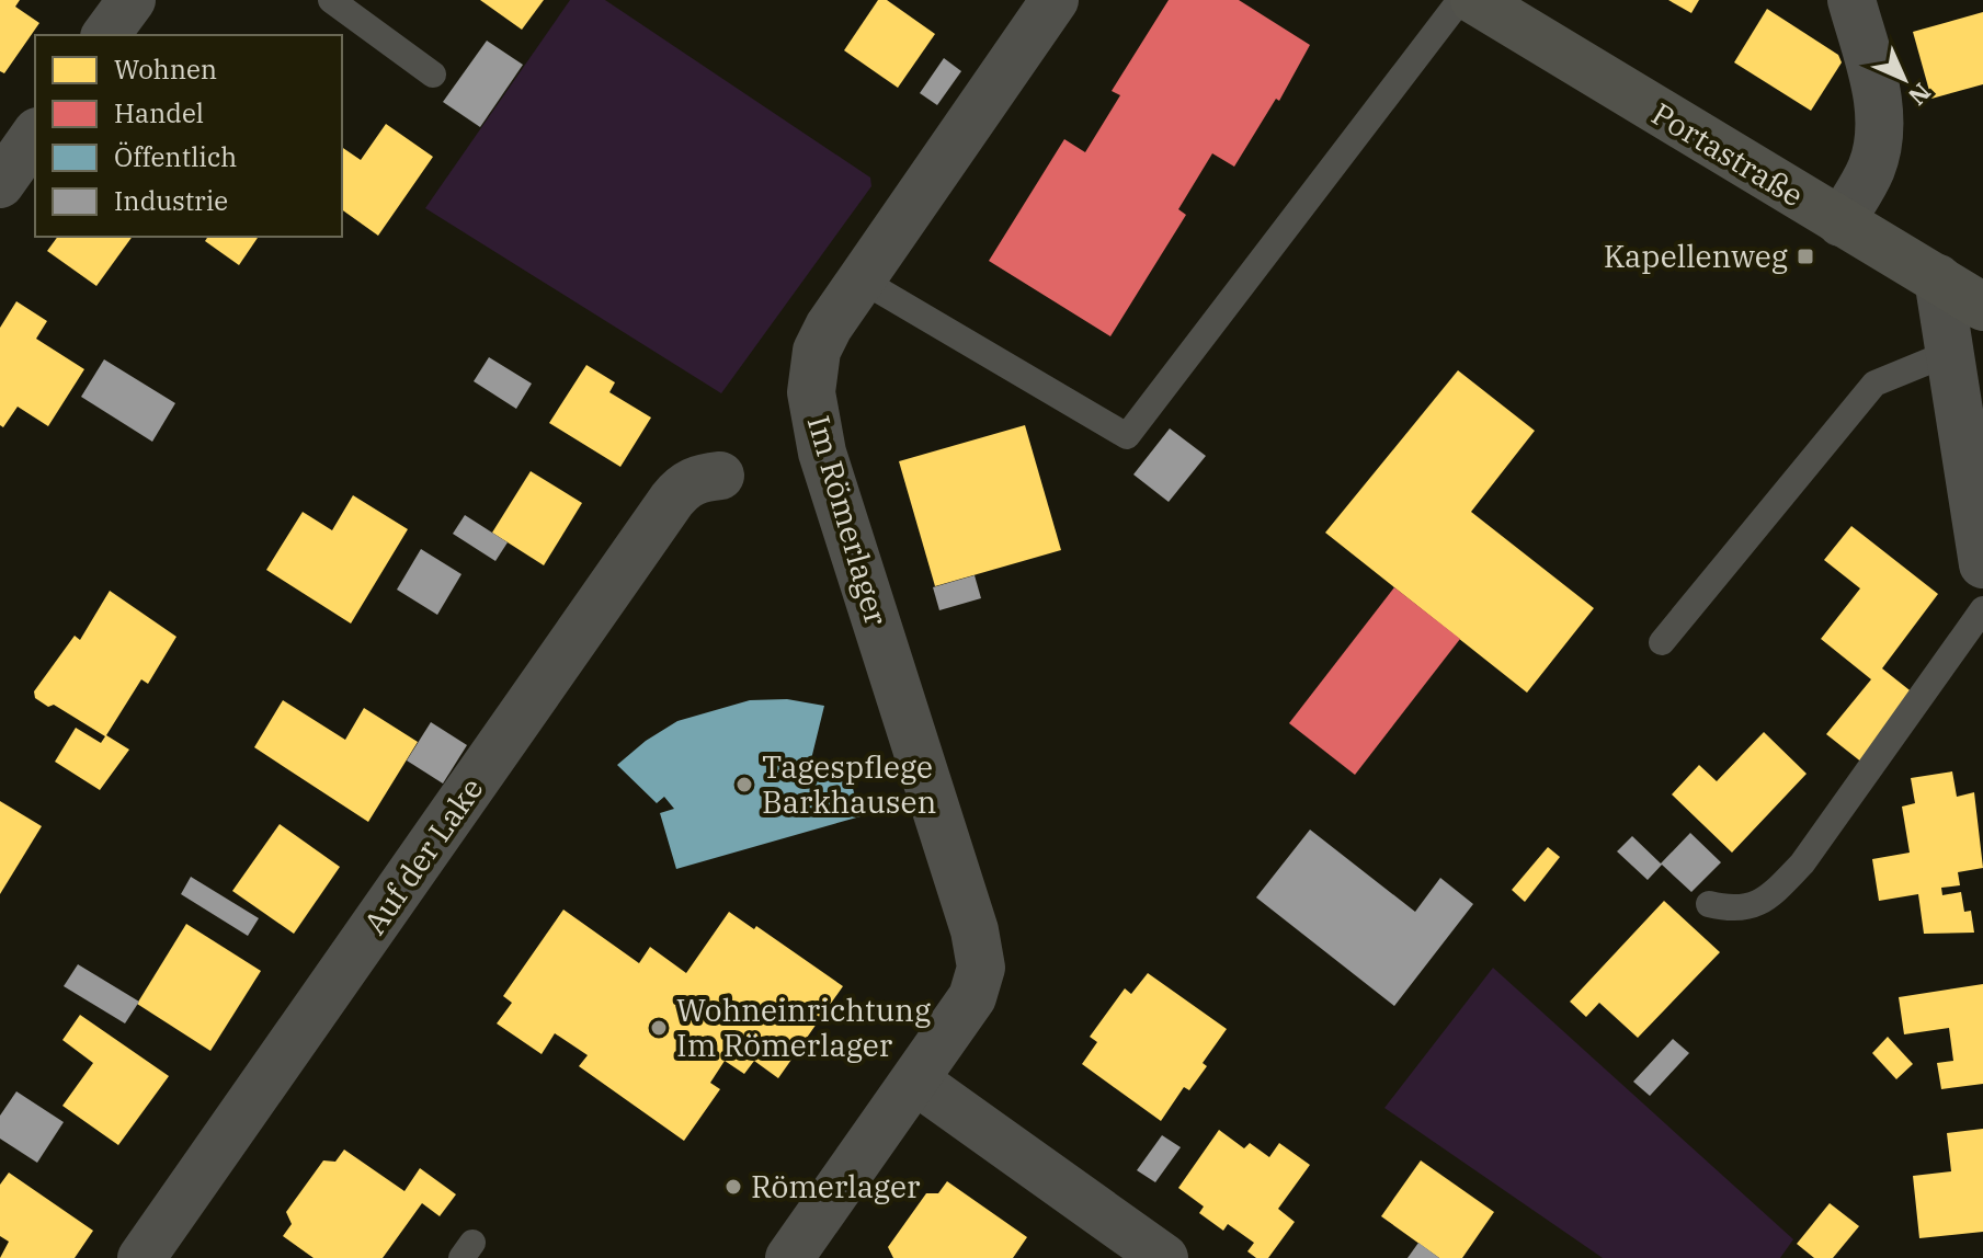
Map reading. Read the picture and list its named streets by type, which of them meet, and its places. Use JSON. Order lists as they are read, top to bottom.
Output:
{
  "streets": {
    "main road": ["Portastraße"],
    "street": ["Im Römerlager", "Auf der Lake"]
  },
  "places": {
    "transit": ["Kapellenweg"],
    "other": ["Tagespflege Barkhausen", "Wohneinrichtung Im Römerlager", "Römerlager"]
  },
  "legend": [
    "Wohnen",
    "Handel",
    "Öffentlich",
    "Industrie"
  ],
  "north": "bottom right"
}
